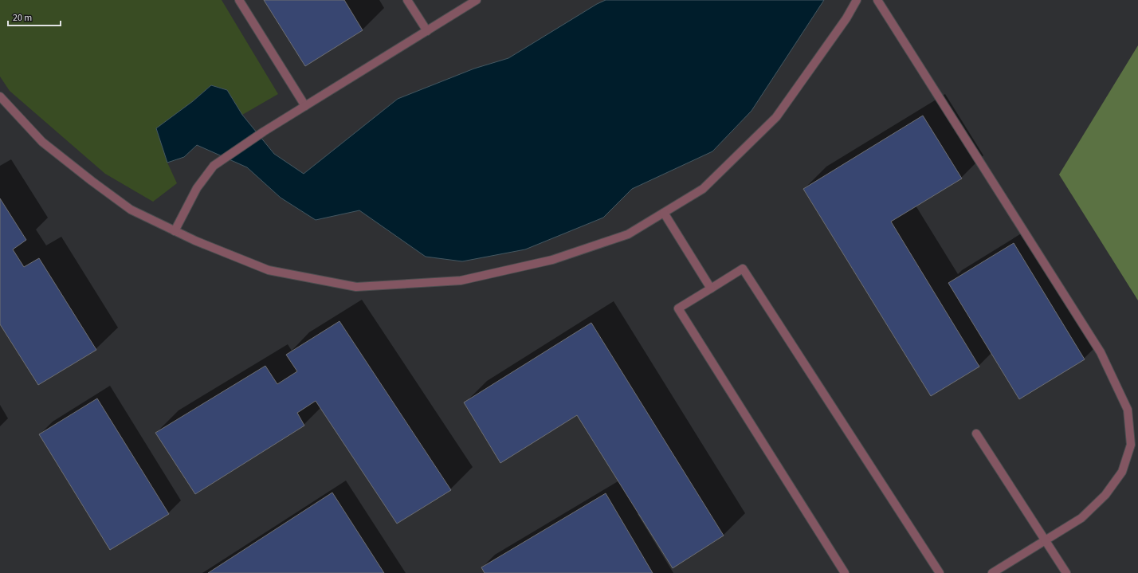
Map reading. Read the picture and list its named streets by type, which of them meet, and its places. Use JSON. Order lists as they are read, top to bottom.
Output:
{
  "scale_bar": "20 m"
}
